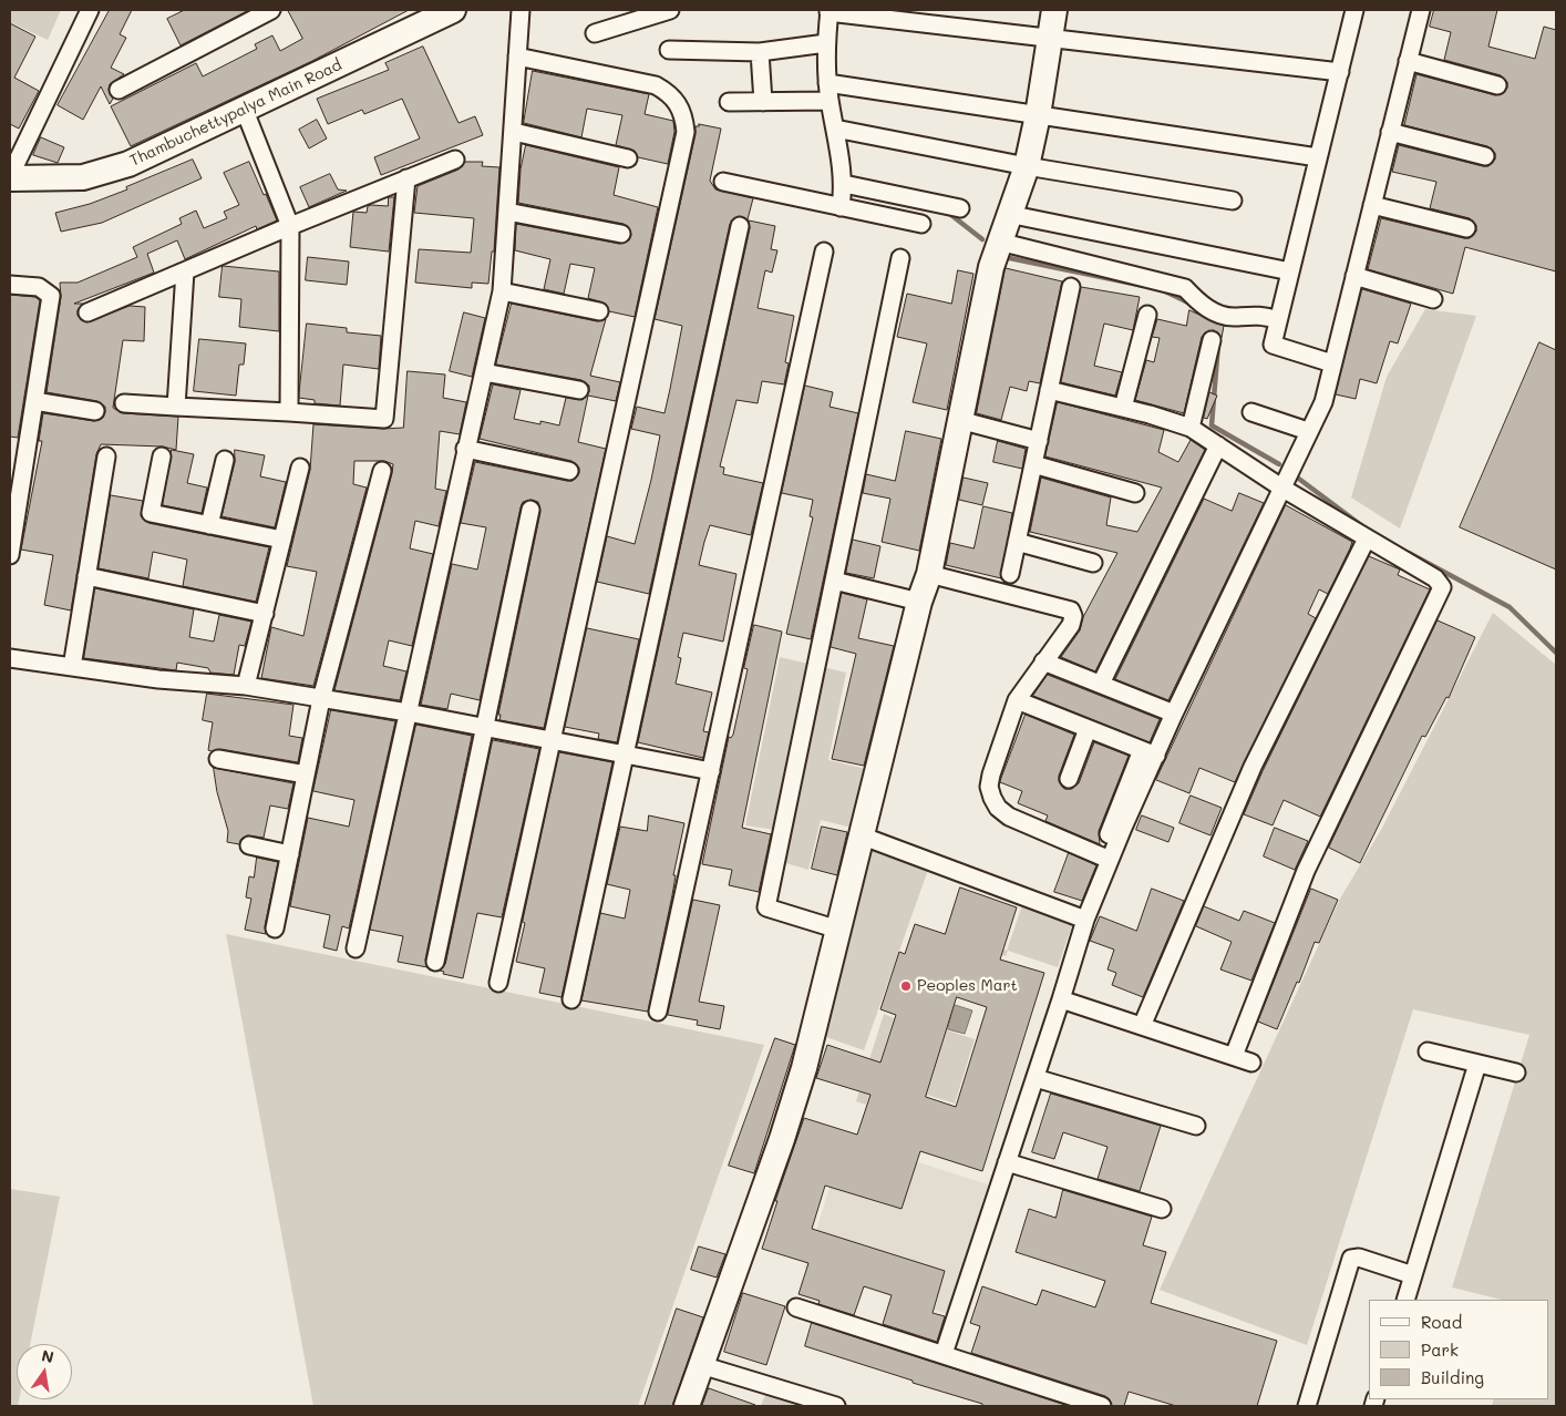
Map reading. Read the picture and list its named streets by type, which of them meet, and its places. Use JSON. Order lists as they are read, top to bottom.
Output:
{
  "streets": {
    "street": ["Thambuchettypalya Main Road"]
  },
  "places": ["Peoples Mart"],
  "legend": ["Road", "Park", "Building"],
  "north": "top"
}
